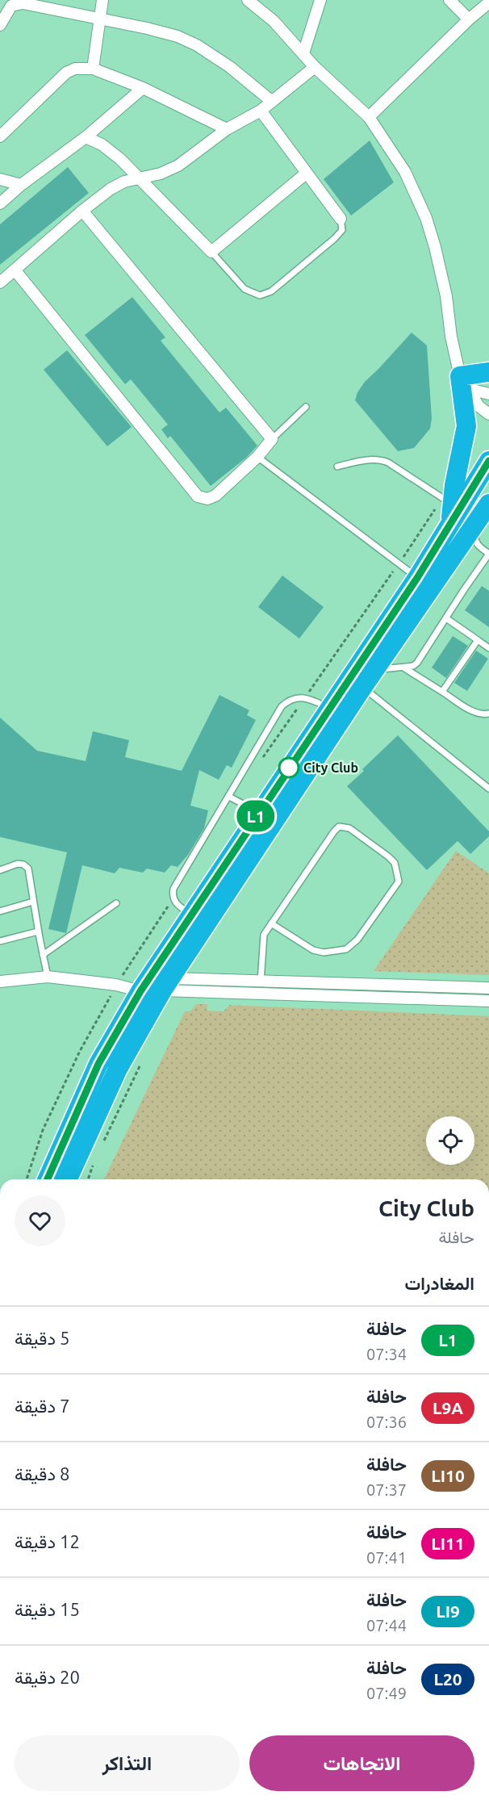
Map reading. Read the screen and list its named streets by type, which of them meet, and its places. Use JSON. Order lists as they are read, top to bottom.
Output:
{
  "places": ["City Club"],
  "lines": ["bus line L1"],
  "page": {
    "on_map": "L1",
    "heading": [
      ["City Club", "حافلة"],
      "المغادرات"
    ],
    "list": [
      {
        "mark": "L1",
        "name": "حافلة",
        "note": "07:34",
        "value": "5 دقيقة"
      },
      {
        "mark": "L9A",
        "name": "حافلة",
        "note": "07:36",
        "value": "7 دقيقة"
      },
      {
        "mark": "LI10",
        "name": "حافلة",
        "note": "07:37",
        "value": "8 دقيقة"
      },
      {
        "mark": "LI11",
        "name": "حافلة",
        "note": "07:41",
        "value": "12 دقيقة"
      },
      {
        "mark": "LI9",
        "name": "حافلة",
        "note": "07:44",
        "value": "15 دقيقة"
      },
      {
        "mark": "L20",
        "name": "حافلة",
        "note": "07:49",
        "value": "20 دقيقة"
      }
    ],
    "buttons": ["الاتجاهات", "التذاكر"]
  }
}
